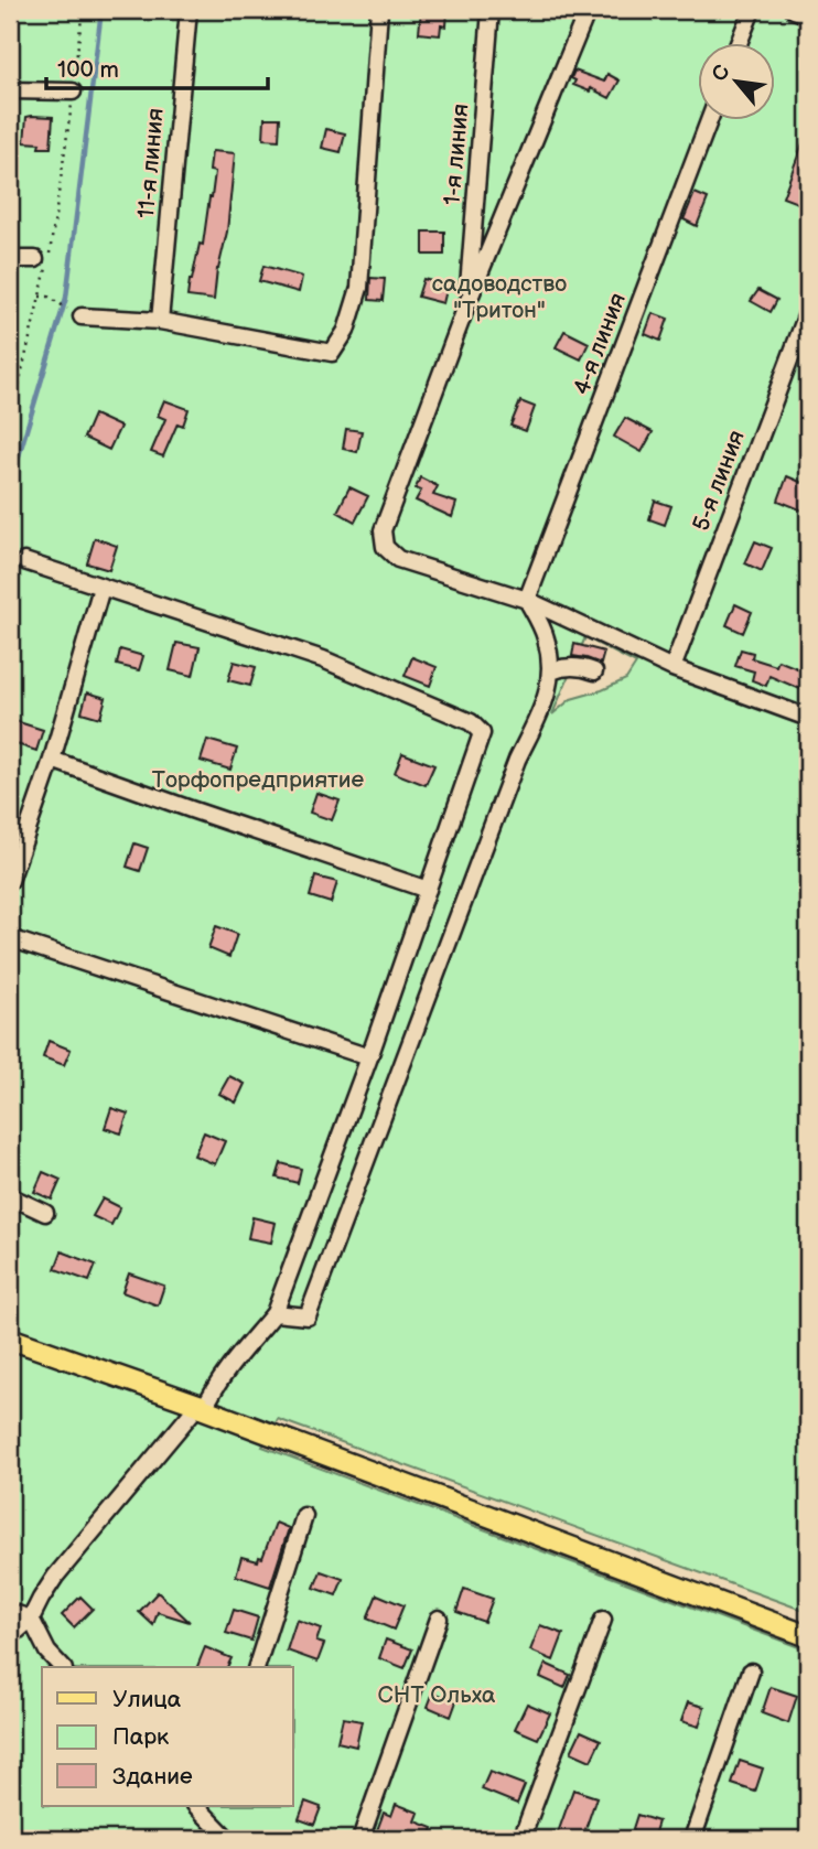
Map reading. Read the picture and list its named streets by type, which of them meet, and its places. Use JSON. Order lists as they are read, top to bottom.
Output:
{
  "streets": {
    "street": [
      "1-я линия",
      "11-я линия",
      "4-я линия",
      "5-я линия"
    ]
  },
  "parks": ["садоводство \"Тритон\"", "Торфопредприятие", "СНТ Ольха"],
  "legend": ["Улица", "Парк", "Здание"],
  "scale_bar": "100 m",
  "north": "top left"
}
